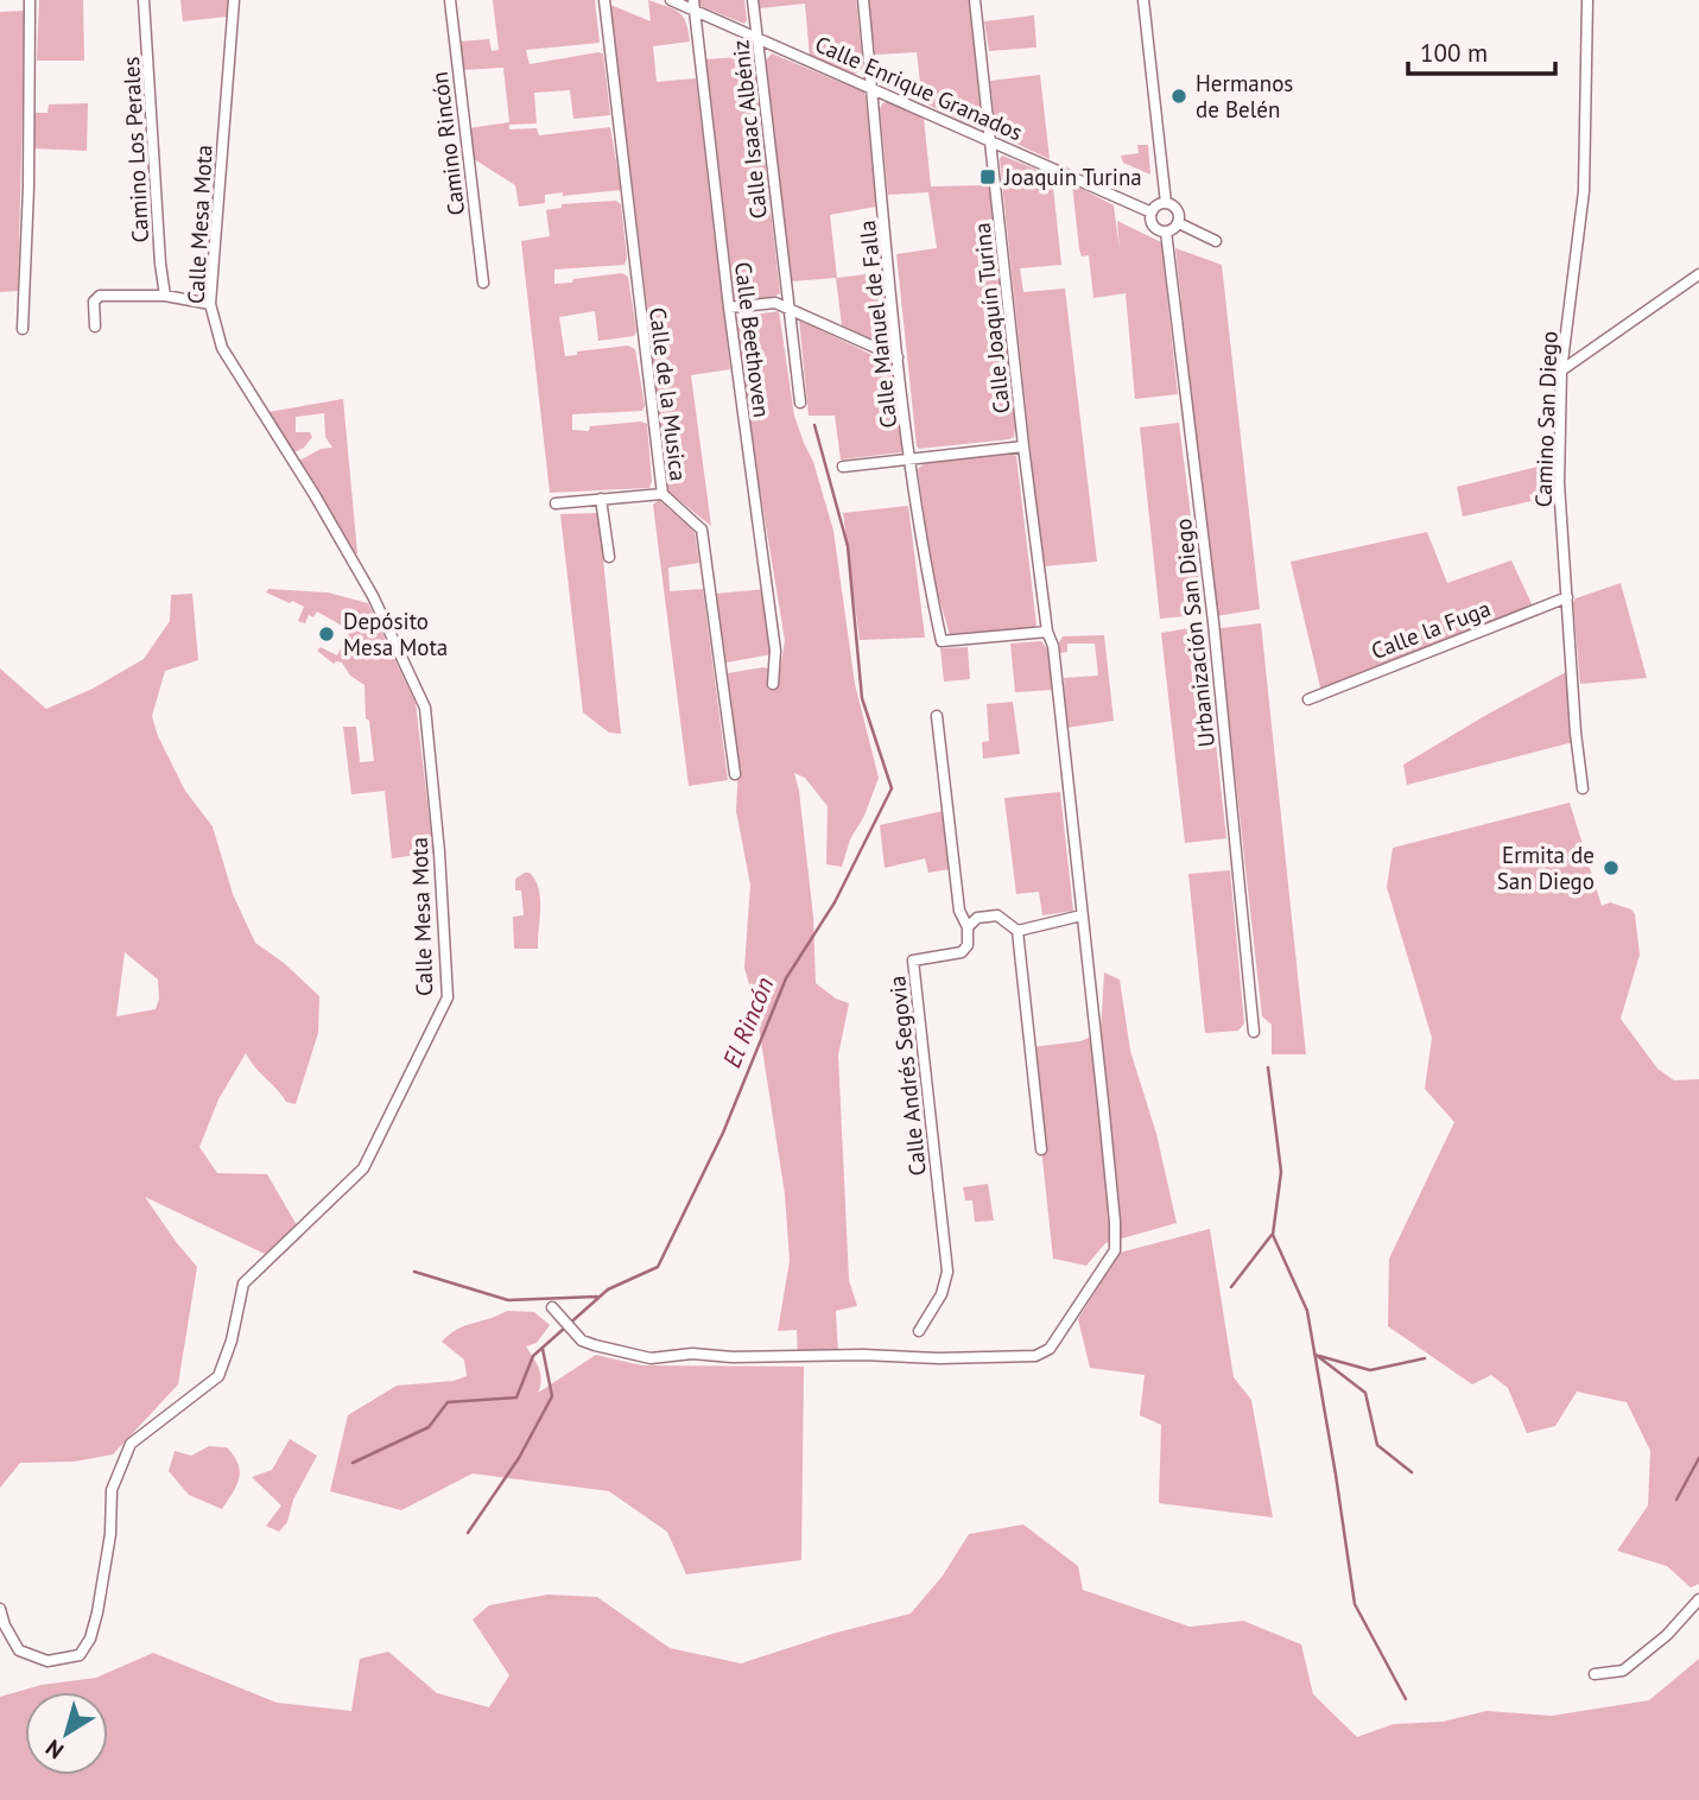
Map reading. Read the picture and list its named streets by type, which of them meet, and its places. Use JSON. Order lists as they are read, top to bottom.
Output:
{
  "streets": {
    "street": [
      "Calle Enrique Granados",
      "Calle Isaac Albéniz",
      "Camino Rincón",
      "Camino Los Perales",
      "Calle Mesa Mota",
      "Calle Joaquín Turina",
      "Calle Manuel de Falla",
      "Calle Beethoven",
      "Calle de la Musica",
      "Camino San Diego",
      "Calle la Fuga",
      "Urbanización San Diego",
      "Calle Andrés Segovia"
    ]
  },
  "crossings": [
    ["Calle Enrique Granados", "Calle Isaac Albéniz"],
    ["Calle Enrique Granados", "Calle Joaquín Turina"],
    ["Calle Enrique Granados", "Calle Manuel de Falla"],
    ["Calle Enrique Granados", "Calle Beethoven"],
    ["Calle Enrique Granados", "Urbanización San Diego"],
    ["Calle Joaquín Turina", "Calle Manuel de Falla"],
    ["Camino San Diego", "Calle la Fuga"]
  ],
  "water": ["El Rincón"],
  "places": {
    "other": ["Hermanos de Belén", "Depósito Mesa Mota", "Ermita de San Diego"],
    "transit": ["Joaquin Turina"]
  },
  "scale_bar": "100 m",
  "north": "bottom left"
}
